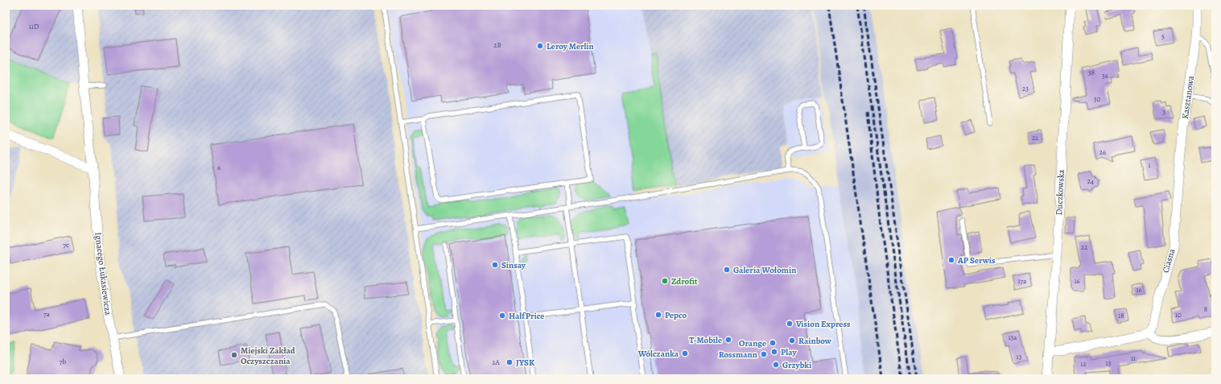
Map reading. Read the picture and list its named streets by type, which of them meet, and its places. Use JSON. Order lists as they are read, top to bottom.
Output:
{
  "streets": {
    "street": [
      "Kasztanowa",
      "Duczkowska",
      "Ciasna",
      "Ignacego Łukasiewicza"
    ]
  },
  "crossings": [
    ["Kasztanowa", "Ciasna"]
  ],
  "places": [
    "Leroy Merlin",
    "AP Serwis",
    "Sinsay",
    "Galeria Wołomin",
    "Zdrofit",
    "Pepco",
    "HalfPrice",
    "Vision Express",
    "T-Mobile",
    "Rainbow",
    "Orange",
    "Play",
    "Wólczanka",
    "Rossmann",
    "Miejski Zakład Oczyszczania",
    "JYSK",
    "Grzybki"
  ],
  "house_numbers": [
    "11D",
    "5",
    "2B",
    "38",
    "36",
    "23",
    "30",
    "3",
    "21",
    "26",
    "1",
    "6",
    "24",
    "7c",
    "22",
    "17a",
    "16",
    "16",
    "8",
    "7a",
    "10",
    "18",
    "13a",
    "13",
    "11",
    "7b",
    "2A",
    "13",
    "12"
  ]
}
